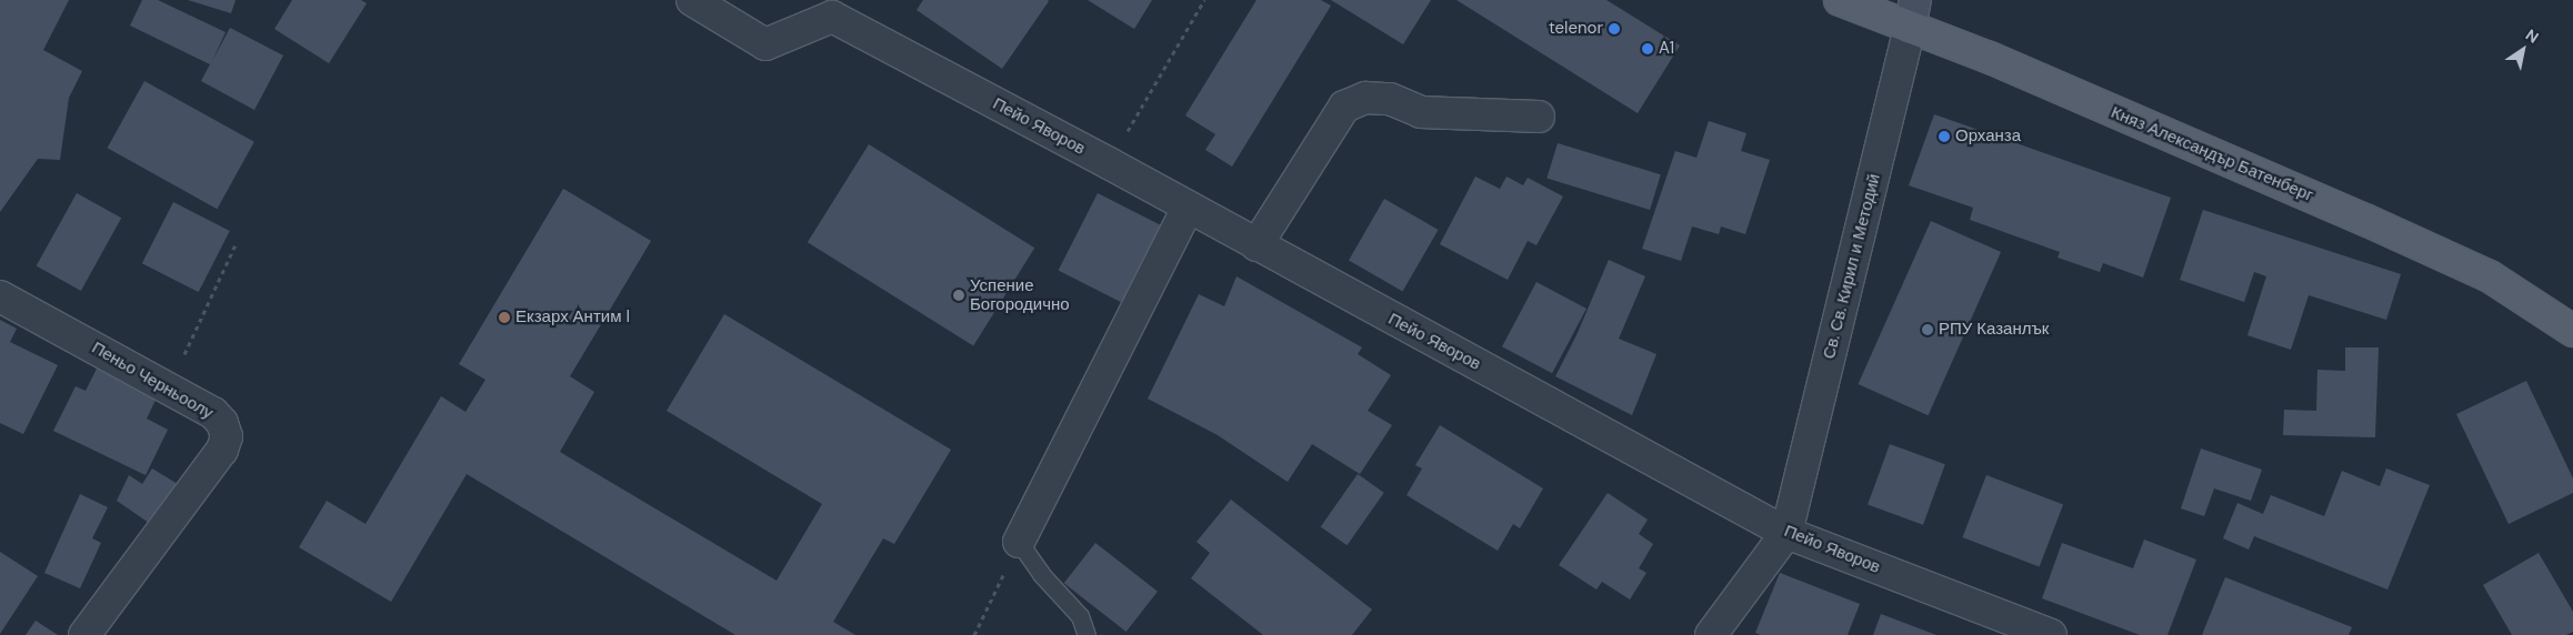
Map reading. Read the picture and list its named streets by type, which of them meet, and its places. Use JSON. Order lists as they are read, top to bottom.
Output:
{
  "streets": {
    "main road": ["Княз Александър Батенберг"],
    "street": ["Пейо Яворов", "Св. Св. Кирил и Методий", "Пеньо Черньоолу"]
  },
  "crossings": [
    ["Пейо Яворов", "Св. Св. Кирил и Методий"],
    ["Княз Александър Батенберг", "Св. Св. Кирил и Методий"]
  ],
  "places": [
    "telenor",
    "A1",
    "Орханза",
    "Успение Богородично",
    "Екзарх Антим I",
    "РПУ Казанлък"
  ],
  "north": "top right"
}
